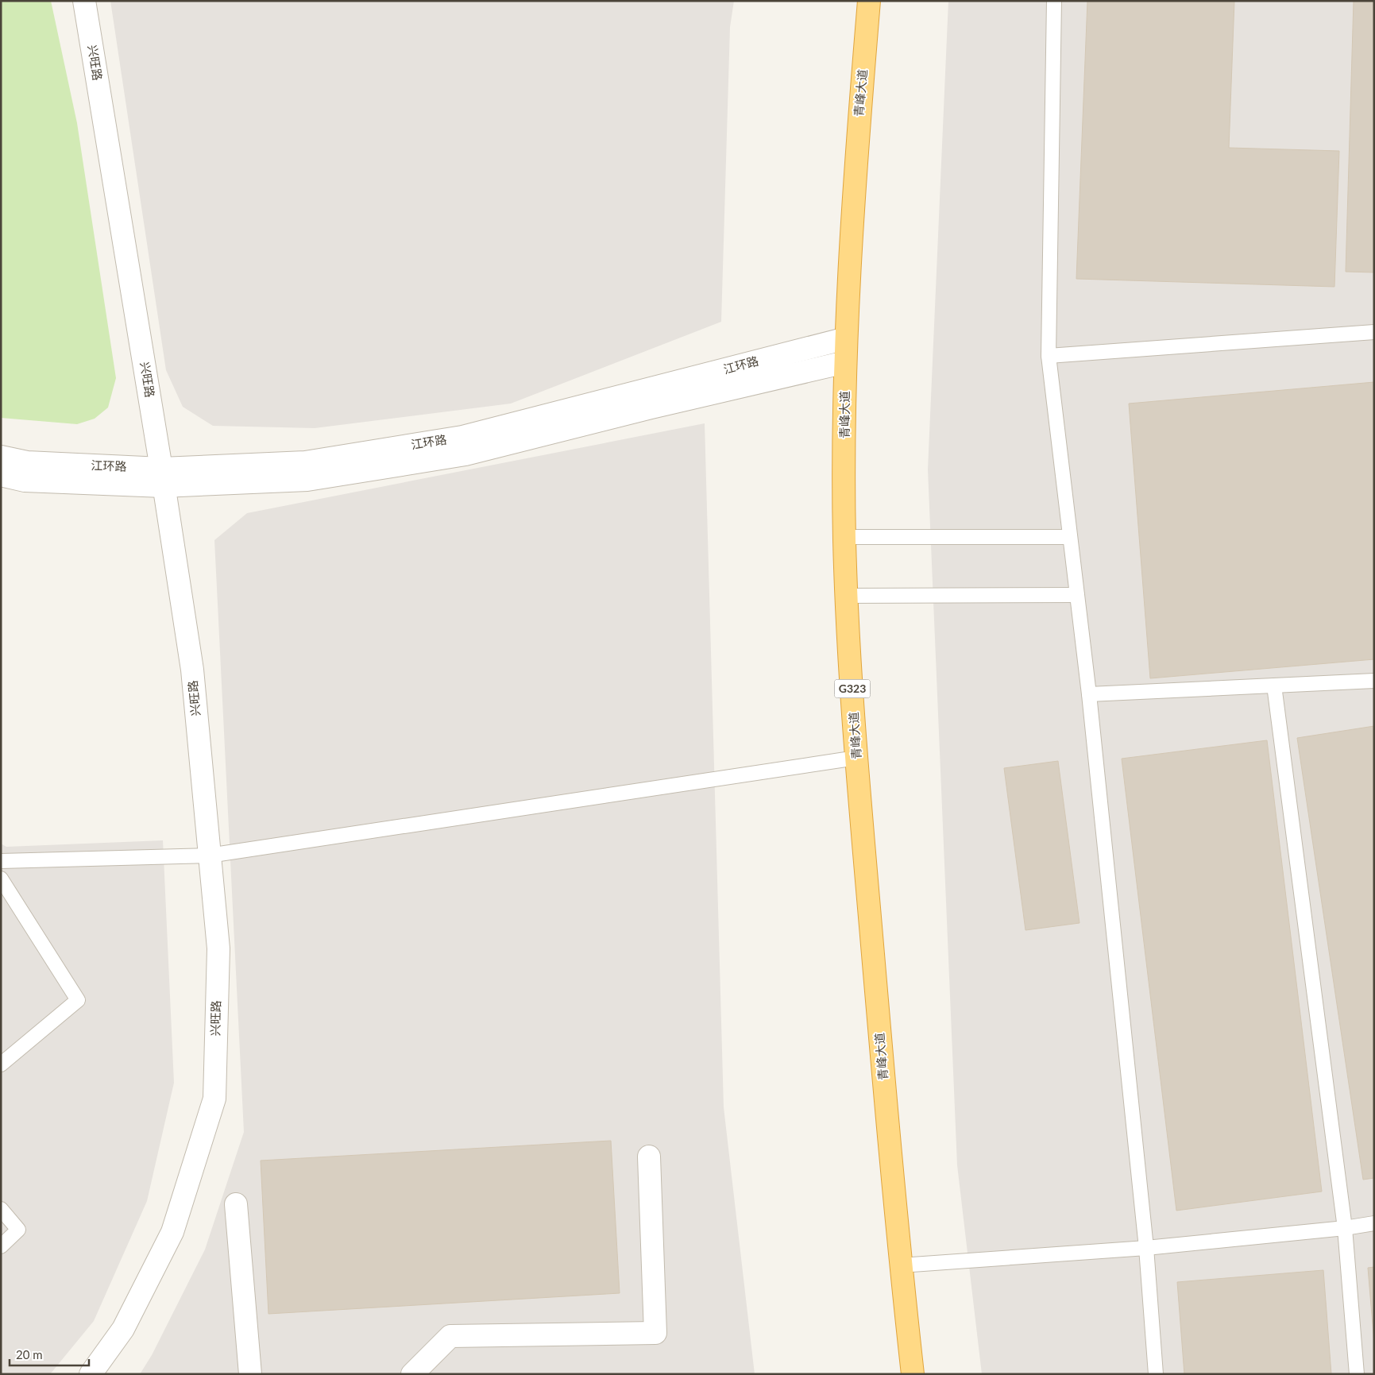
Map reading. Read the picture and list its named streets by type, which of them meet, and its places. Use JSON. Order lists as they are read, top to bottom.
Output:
{
  "streets": {
    "highway": ["青峰大道", "G323"],
    "street": ["兴旺路", "江环路"]
  },
  "crossings": [
    ["兴旺路", "江环路"],
    ["青峰大道", "江环路"]
  ],
  "scale_bar": "20 m"
}
